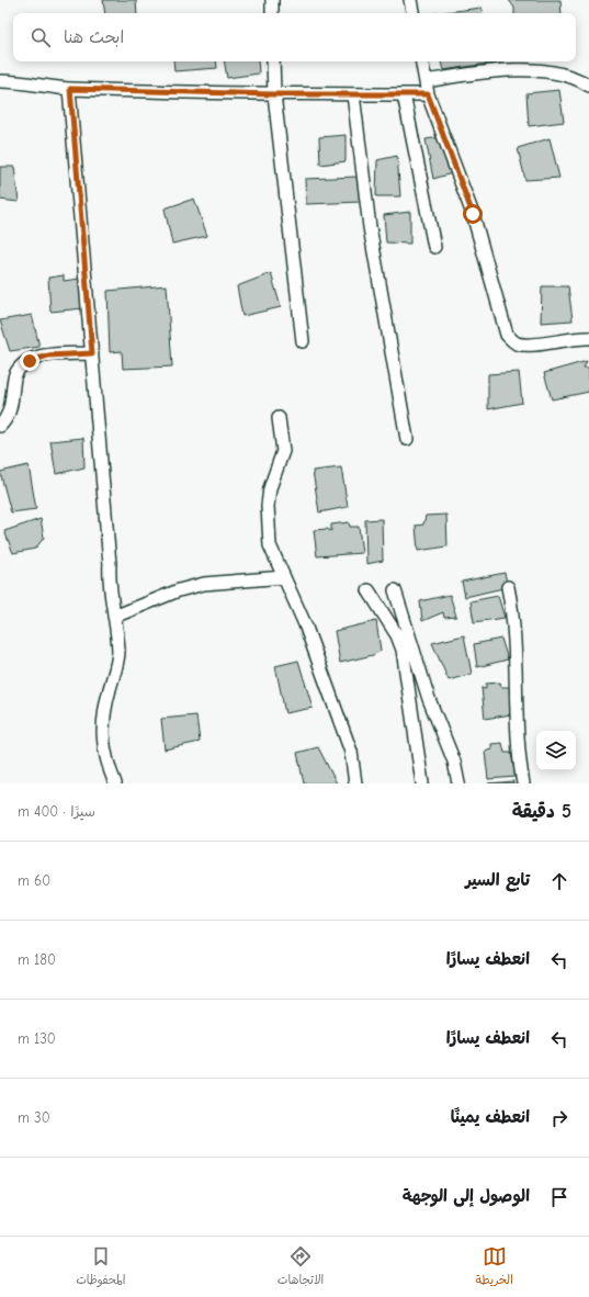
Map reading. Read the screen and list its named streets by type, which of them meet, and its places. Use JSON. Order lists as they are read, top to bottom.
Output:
{
  "page": {
    "search": "ابحث هنا",
    "heading": ["5 دقيقة", "سيرًا · 400 m"],
    "list": [
      ["تابع السير", "60 m"],
      ["انعطف يسارًا", "180 m"],
      ["انعطف يسارًا", "130 m"],
      ["انعطف يمينًا", "30 m"],
      "الوصول إلى الوجهة"
    ],
    "nav": ["الخريطة", "الاتجاهات", "المحفوظات"]
  }
}
